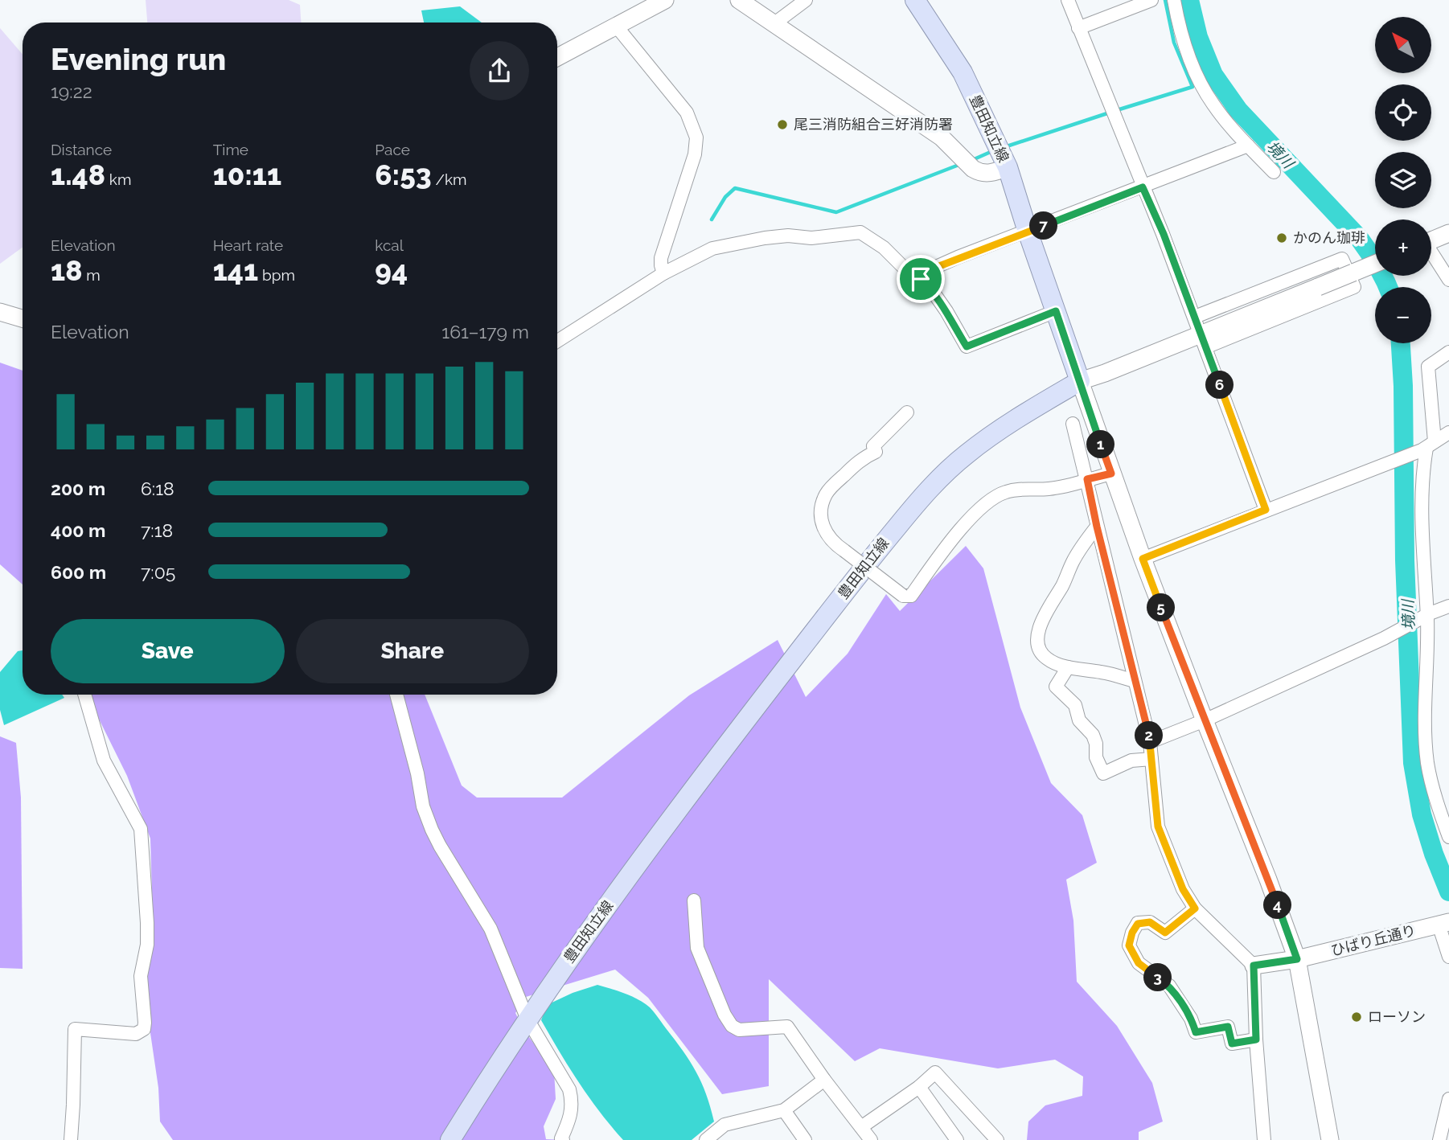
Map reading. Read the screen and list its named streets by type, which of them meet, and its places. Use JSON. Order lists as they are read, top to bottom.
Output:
{
  "streets": {
    "main road": ["豊田知立線"],
    "street": ["ひばり丘通り"]
  },
  "water": ["境川"],
  "places": ["尾三消防組合三好消防署", "かのん珈琲", "ローソン"],
  "north": "top left",
  "page": {
    "map_buttons": ["+", "−"],
    "heading": ["Evening run", "19:22"],
    "stats": [
      ["Distance", "1.48 km"],
      ["Time", "10:11"],
      ["Pace", "6:53 /km"],
      ["Elevation", "18 m"],
      ["Heart rate", "141 bpm"],
      ["kcal", "94"]
    ],
    "pins": [
      "7",
      "6",
      "1",
      "5",
      "2",
      "4",
      "3"
    ],
    "chart": ["Elevation", "161–179 m"],
    "list": [
      {
        "name": "200 m",
        "note": "6:18"
      },
      {
        "name": "400 m",
        "note": "7:18"
      },
      {
        "name": "600 m",
        "note": "7:05"
      }
    ],
    "buttons": ["Save", "Share"]
  }
}
